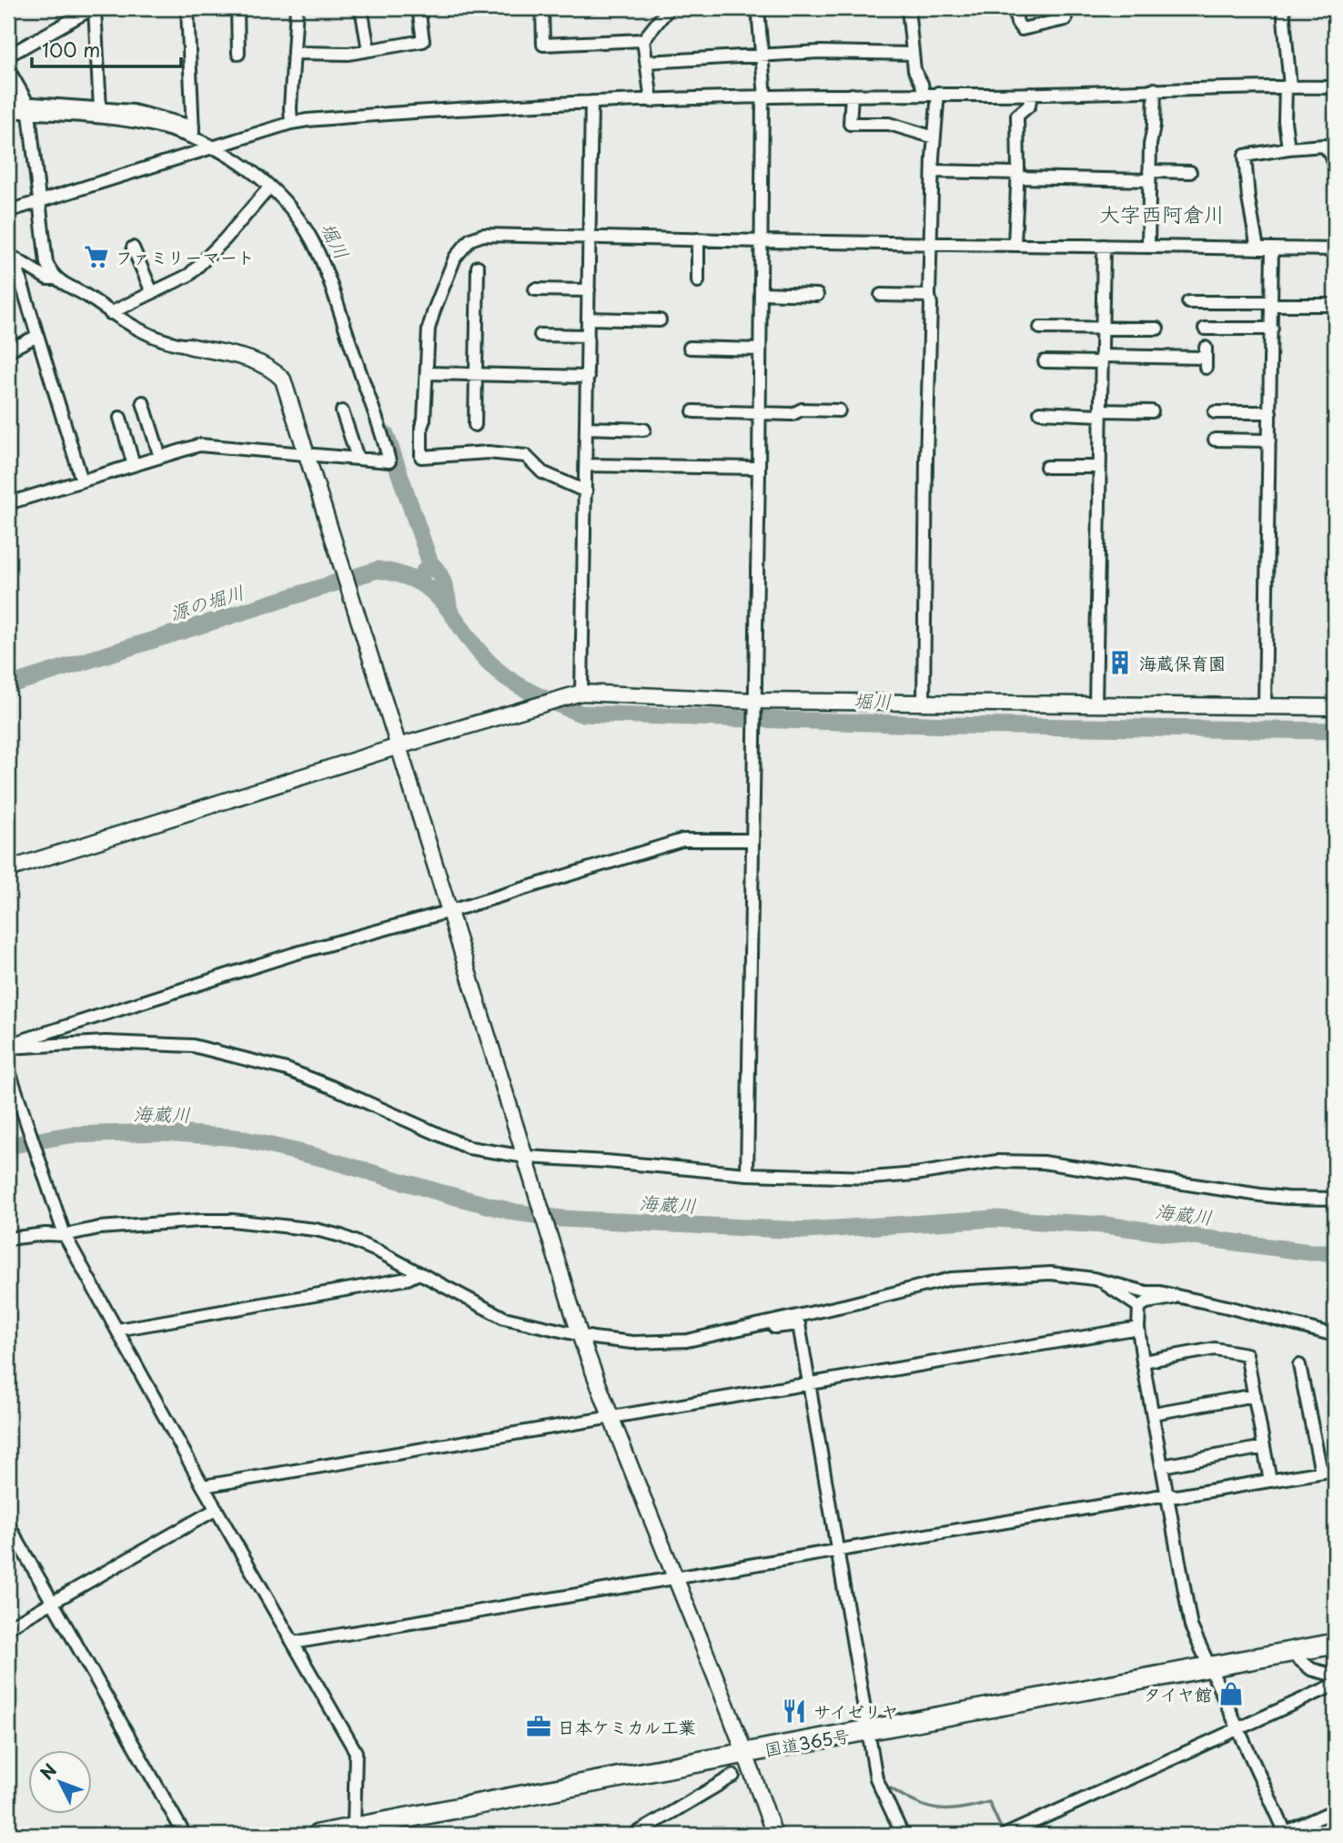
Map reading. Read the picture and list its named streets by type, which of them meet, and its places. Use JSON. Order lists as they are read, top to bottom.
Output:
{
  "streets": {
    "highway": ["国道365号"]
  },
  "districts": ["大字西阿倉川"],
  "water": ["堀川", "源の堀川", "海蔵川"],
  "places": {
    "supermarket": ["ファミリーマート"],
    "building": ["海蔵保育園"],
    "shop": ["タイヤ館"],
    "restaurant": ["サイゼリヤ"],
    "office": ["日本ケミカル工業"]
  },
  "scale_bar": "100 m",
  "north": "top left"
}
